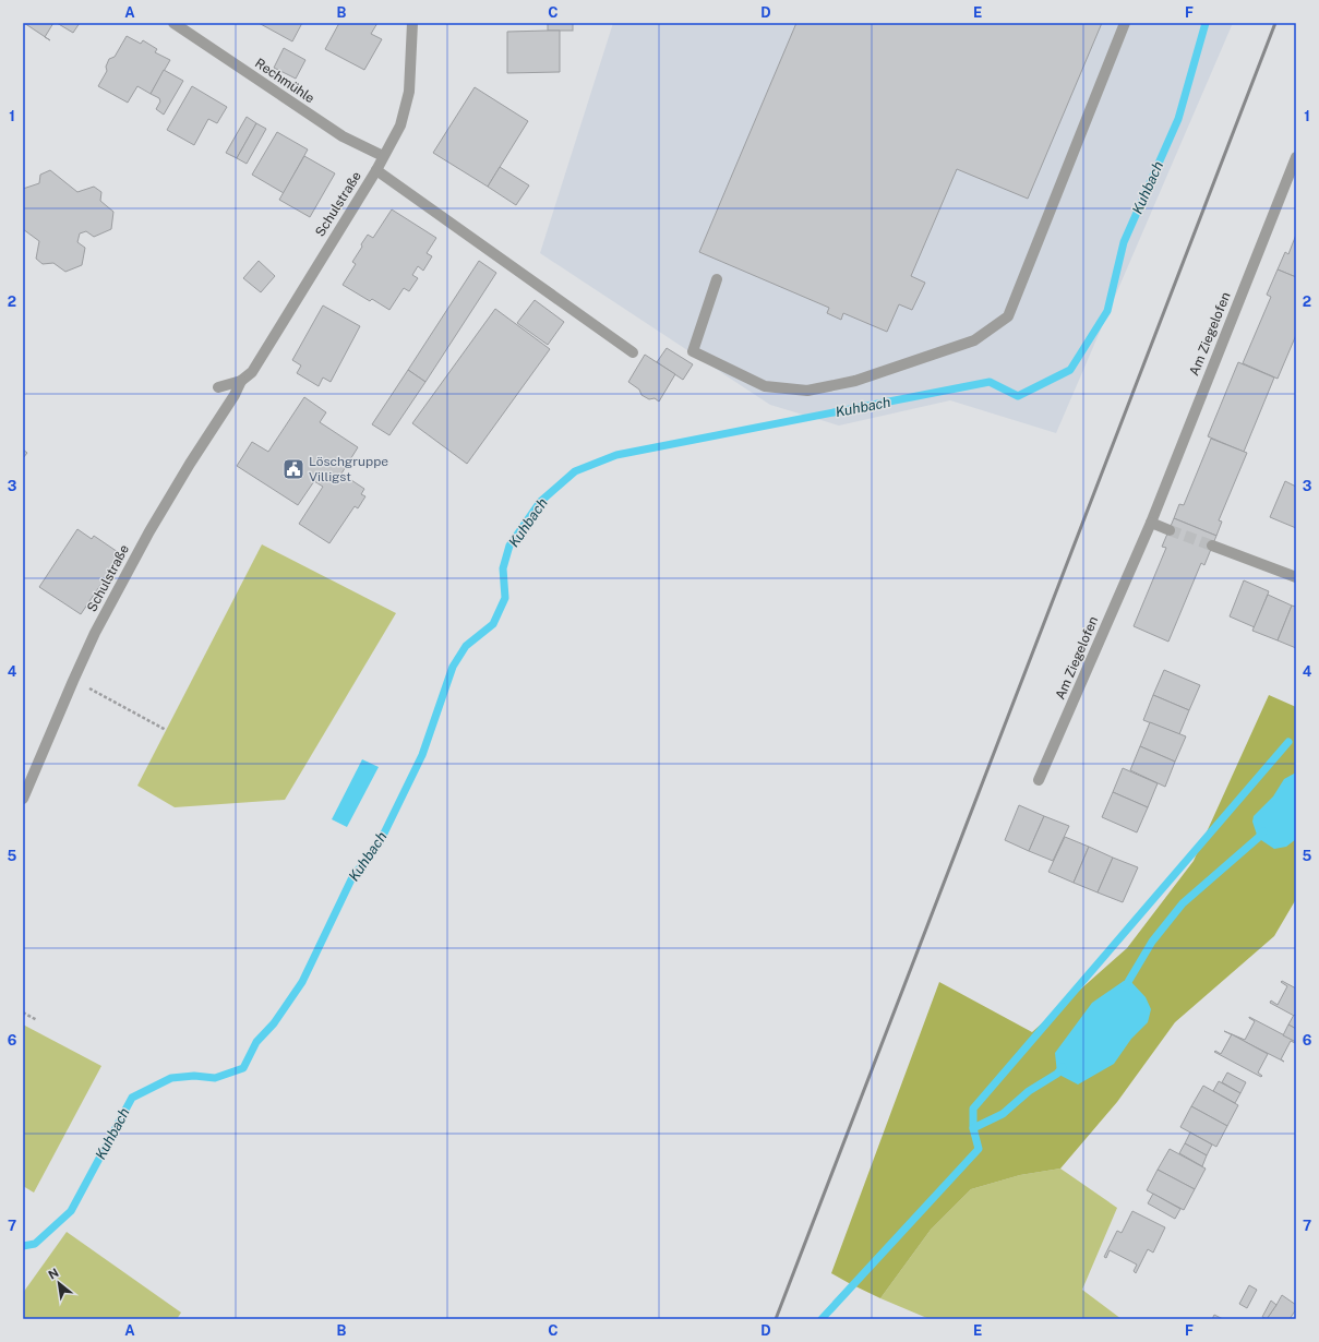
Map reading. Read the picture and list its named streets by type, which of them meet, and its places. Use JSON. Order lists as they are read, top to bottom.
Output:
{
  "streets": {
    "street": ["Rechmühle", "Schulstraße", "Am Ziegelofen"]
  },
  "crossings": [
    ["Rechmühle", "Schulstraße"]
  ],
  "water": ["Kuhbach"],
  "places": {
    "public building": ["Löschgruppe Villigst"]
  },
  "north": "top left",
  "grid": {
    "columns": [
      "A",
      "B",
      "C",
      "D",
      "E",
      "F"
    ],
    "rows": [
      "1",
      "2",
      "3",
      "4",
      "5",
      "6",
      "7"
    ]
  }
}
